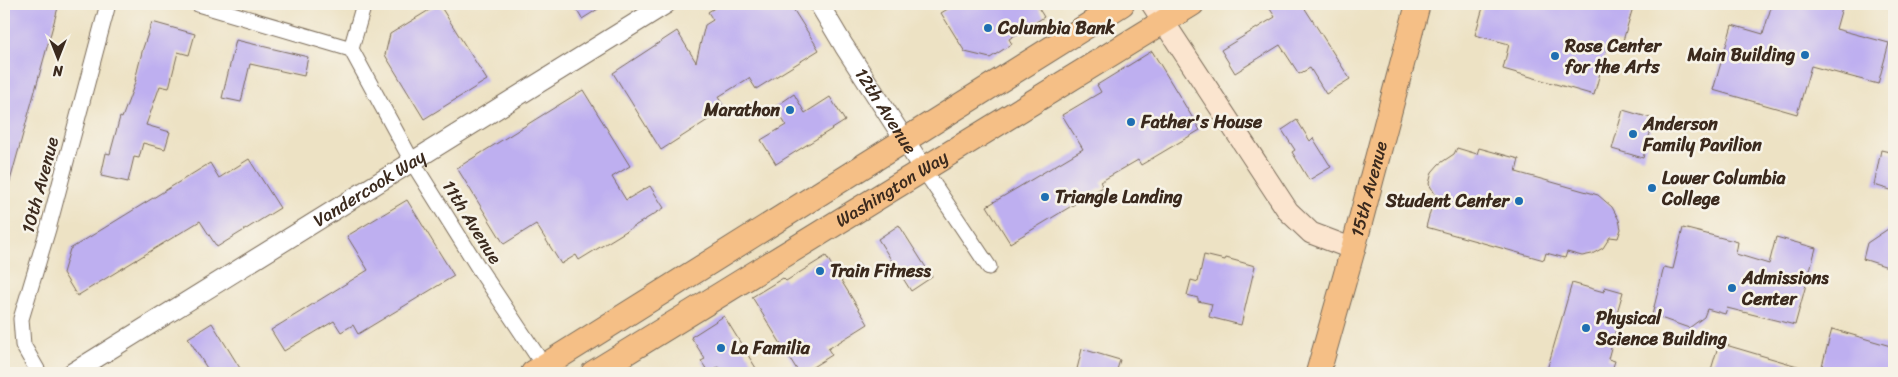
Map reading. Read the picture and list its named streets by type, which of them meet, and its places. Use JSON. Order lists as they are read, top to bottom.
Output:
{
  "streets": {
    "main road": ["Washington Way", "15th Avenue"],
    "street": [
      "12th Avenue",
      "10th Avenue",
      "Vandercook Way",
      "11th Avenue"
    ]
  },
  "crossings": [
    ["12th Avenue", "Washington Way"],
    ["Vandercook Way", "11th Avenue"],
    ["Washington Way", "11th Avenue"]
  ],
  "places": [
    "Columbia Bank",
    "Main Building",
    "Rose Center for the Arts",
    "Marathon",
    "Father's House",
    "Anderson Family Pavilion",
    "Lower Columbia College",
    "Triangle Landing",
    "Student Center",
    "Train Fitness",
    "Admissions Center",
    "Physical Science Building",
    "La Familia"
  ],
  "north": "bottom"
}
